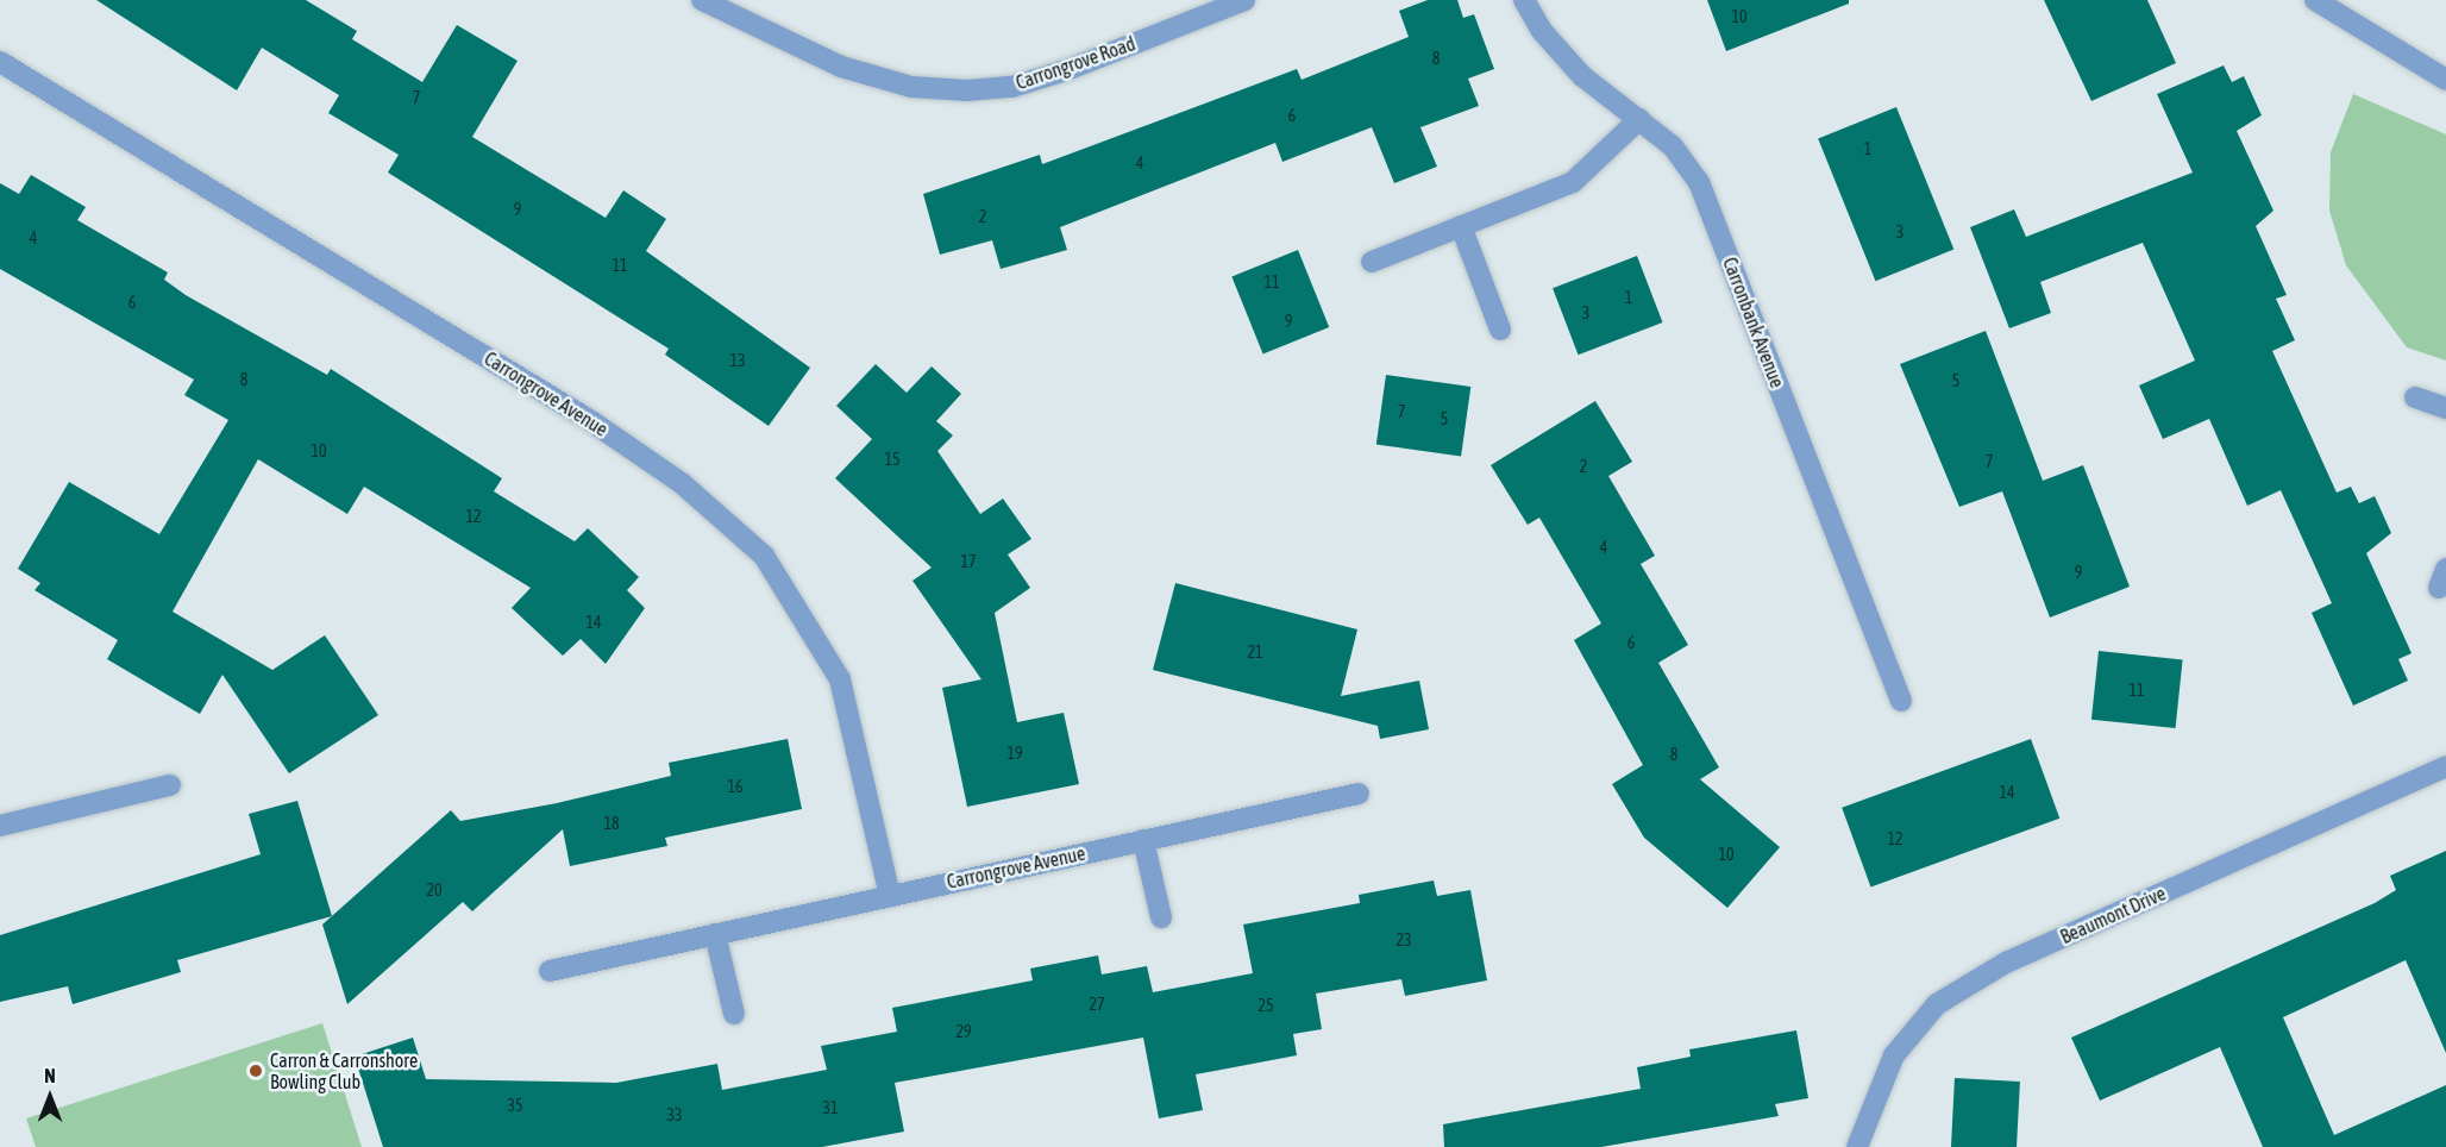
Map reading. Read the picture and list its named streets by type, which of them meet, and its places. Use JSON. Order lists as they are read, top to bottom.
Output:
{
  "streets": {
    "street": [
      "Carrongrove Road",
      "Carronbank Avenue",
      "Carrongrove Avenue",
      "Beaumont Drive"
    ]
  },
  "places": ["Carron & Carronshore Bowling Club"],
  "house_numbers": [
    "10",
    "8",
    "7",
    "6",
    "1",
    "4",
    "9",
    "2",
    "3",
    "4",
    "11",
    "11",
    "1",
    "6",
    "3",
    "9",
    "13",
    "8",
    "5",
    "7",
    "5",
    "10",
    "15",
    "7",
    "2",
    "12",
    "4",
    "17",
    "9",
    "14",
    "6",
    "21",
    "11",
    "19",
    "8",
    "16",
    "14",
    "18",
    "12",
    "10",
    "20",
    "23",
    "27",
    "25",
    "29",
    "35",
    "31",
    "33"
  ],
  "north": "top"
}
